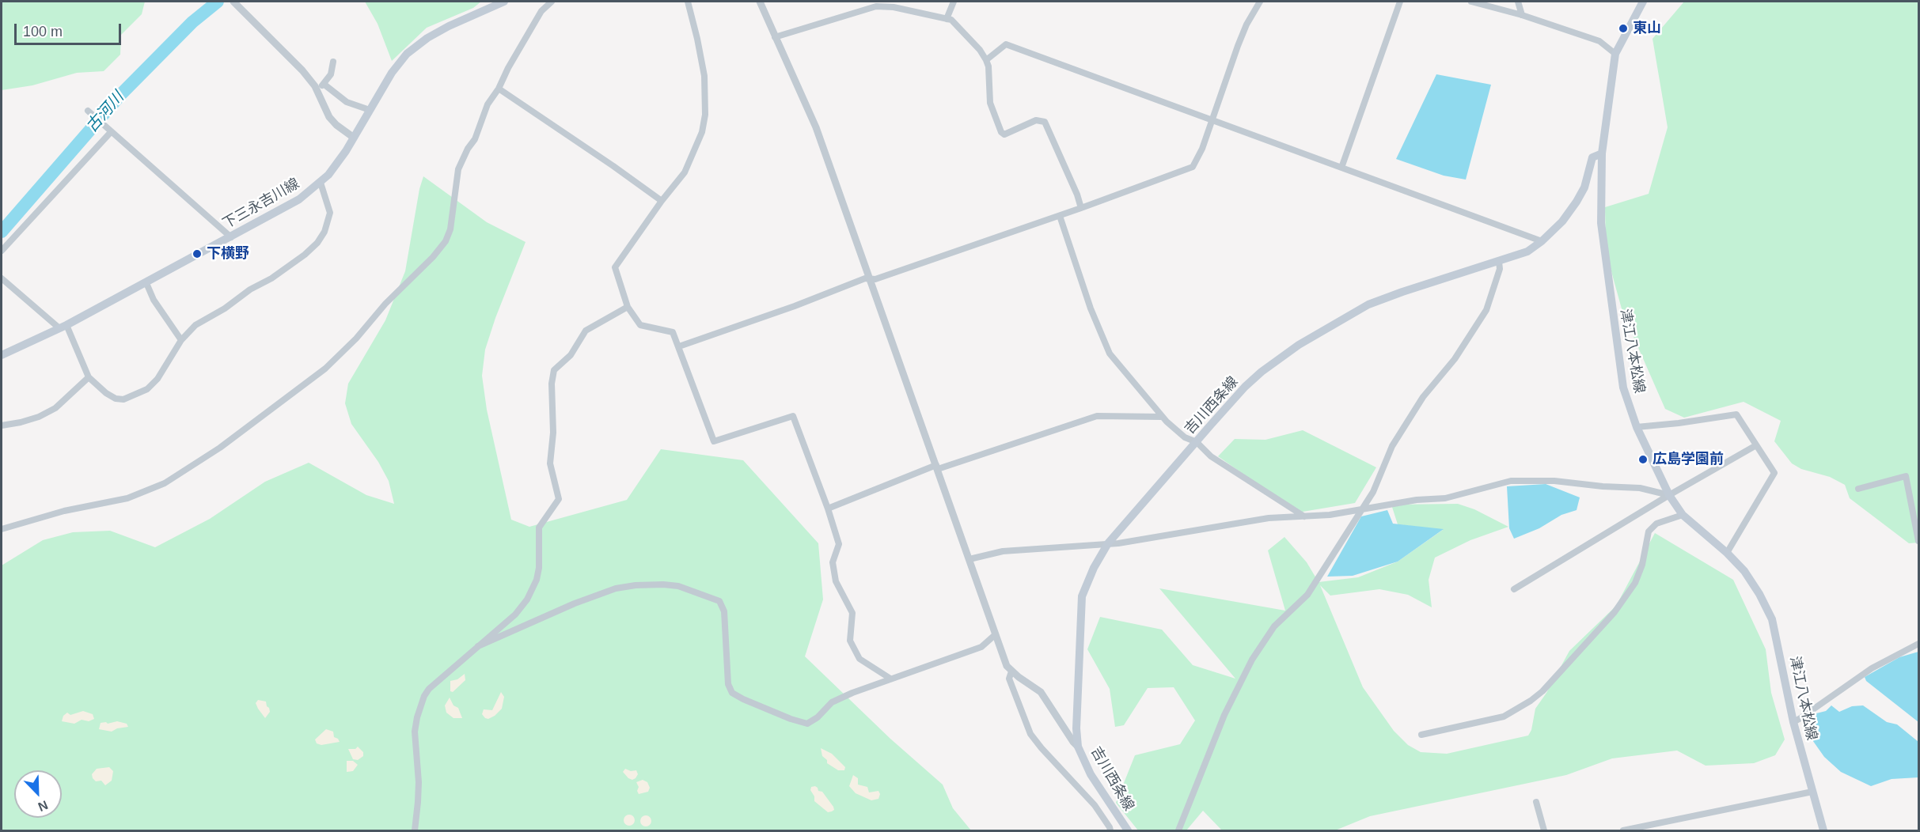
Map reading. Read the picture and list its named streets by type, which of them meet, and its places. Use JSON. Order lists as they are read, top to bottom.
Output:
{
  "streets": {
    "main road": ["下三永吉川線", "津江八本松線", "吉川西条線"]
  },
  "crossings": [
    ["津江八本松線", "吉川西条線"]
  ],
  "water": ["古河川"],
  "places": ["東山", "下横野", "広島学園前"],
  "scale_bar": "100 m",
  "north": "bottom right"
}
